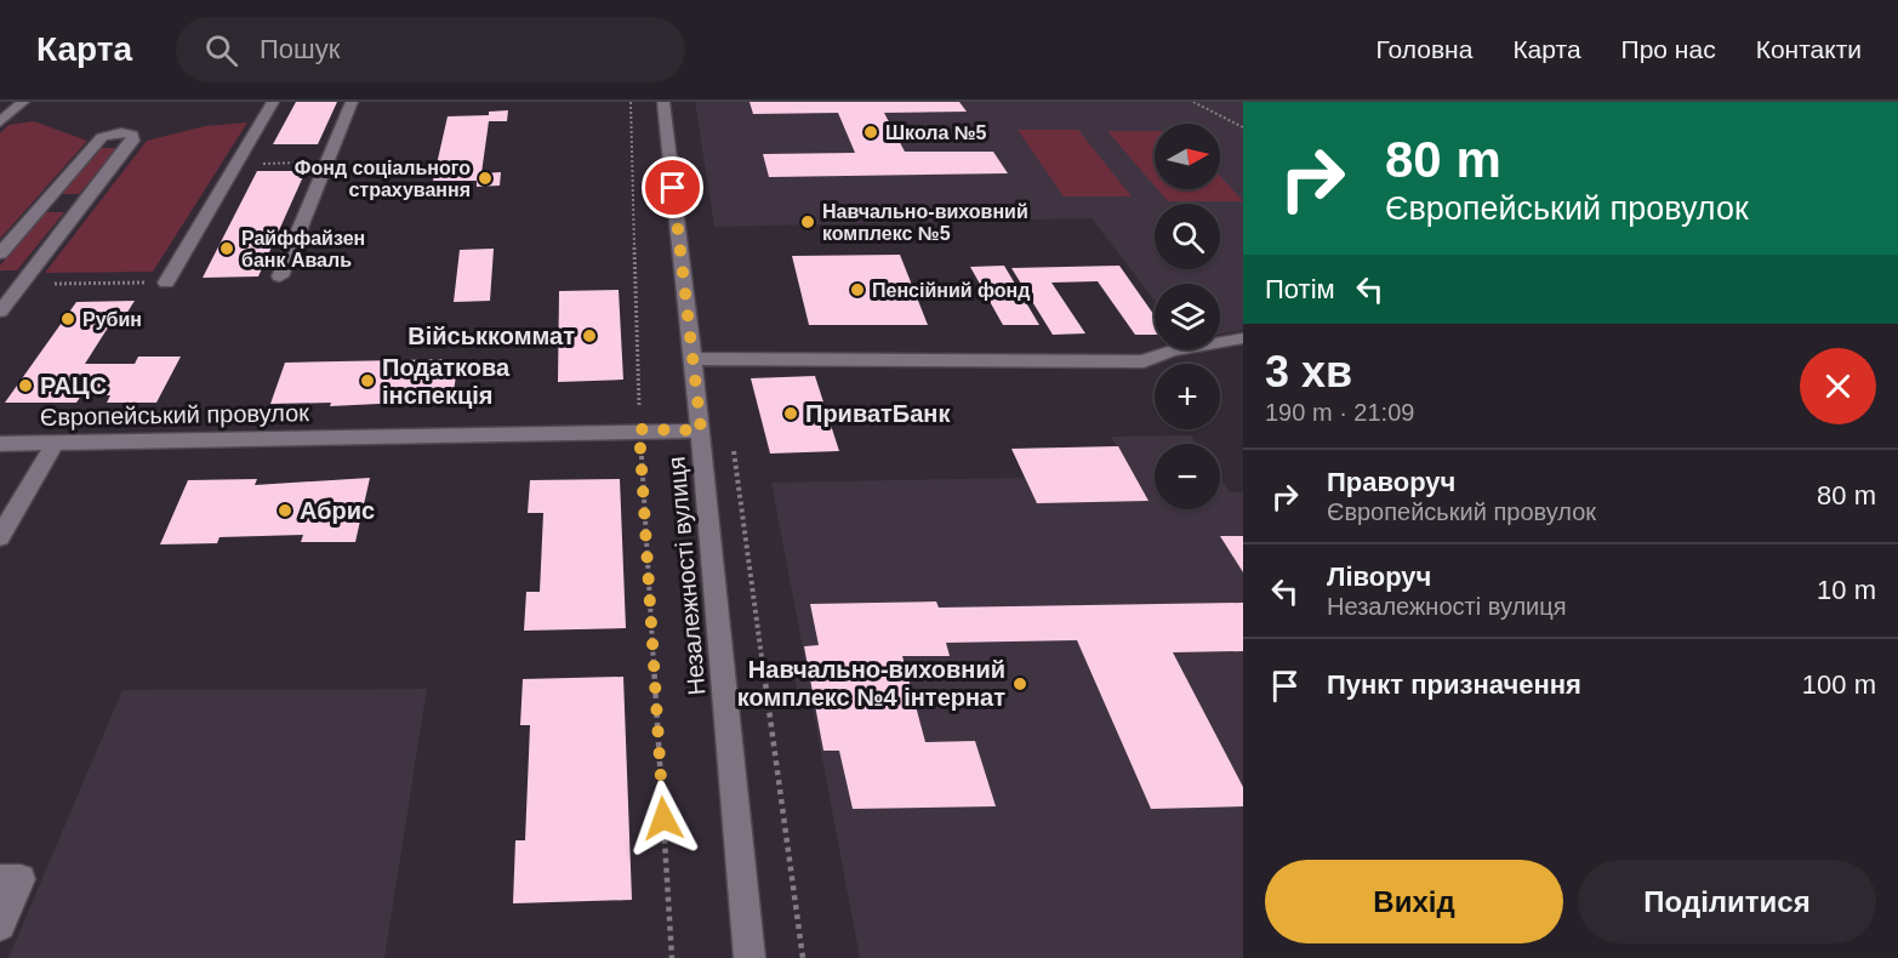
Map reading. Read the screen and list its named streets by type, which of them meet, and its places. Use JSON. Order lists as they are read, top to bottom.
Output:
{
  "streets": {
    "street": ["Європейський провулок", "Незалежності вулиця"]
  },
  "crossings": [
    ["Європейський провулок", "Незалежності вулиця"]
  ],
  "places": [
    "Школа №5",
    "Фонд соціального страхування",
    "Навчально-виховний комплекс №5",
    "Райффайзен банк Аваль",
    "Пенсійний фонд",
    "Рубин",
    "Військкоммат",
    "Податкова інспекція",
    "РАЦС",
    "ПриватБанк",
    "Абрис",
    "Навчально-виховний комплекс №4 інтернат"
  ],
  "north": "right",
  "page": {
    "header": "Карта",
    "search": "Пошук",
    "nav": [
      "Головна",
      "Карта",
      "Про нас",
      "Контакти"
    ],
    "turn": ["80 m", "Європейський провулок"],
    "map_buttons": ["+", "−"],
    "then": "Потім",
    "heading": ["3 хв", "190 m · 21:09"],
    "list": [
      {
        "name": "Праворуч",
        "note": "Європейський провулок",
        "value": "80 m"
      },
      {
        "name": "Ліворуч",
        "note": "Незалежності вулиця",
        "value": "10 m"
      },
      {
        "name": "Пункт призначення",
        "value": "100 m"
      }
    ],
    "buttons": ["Вихід", "Поділитися"]
  }
}
